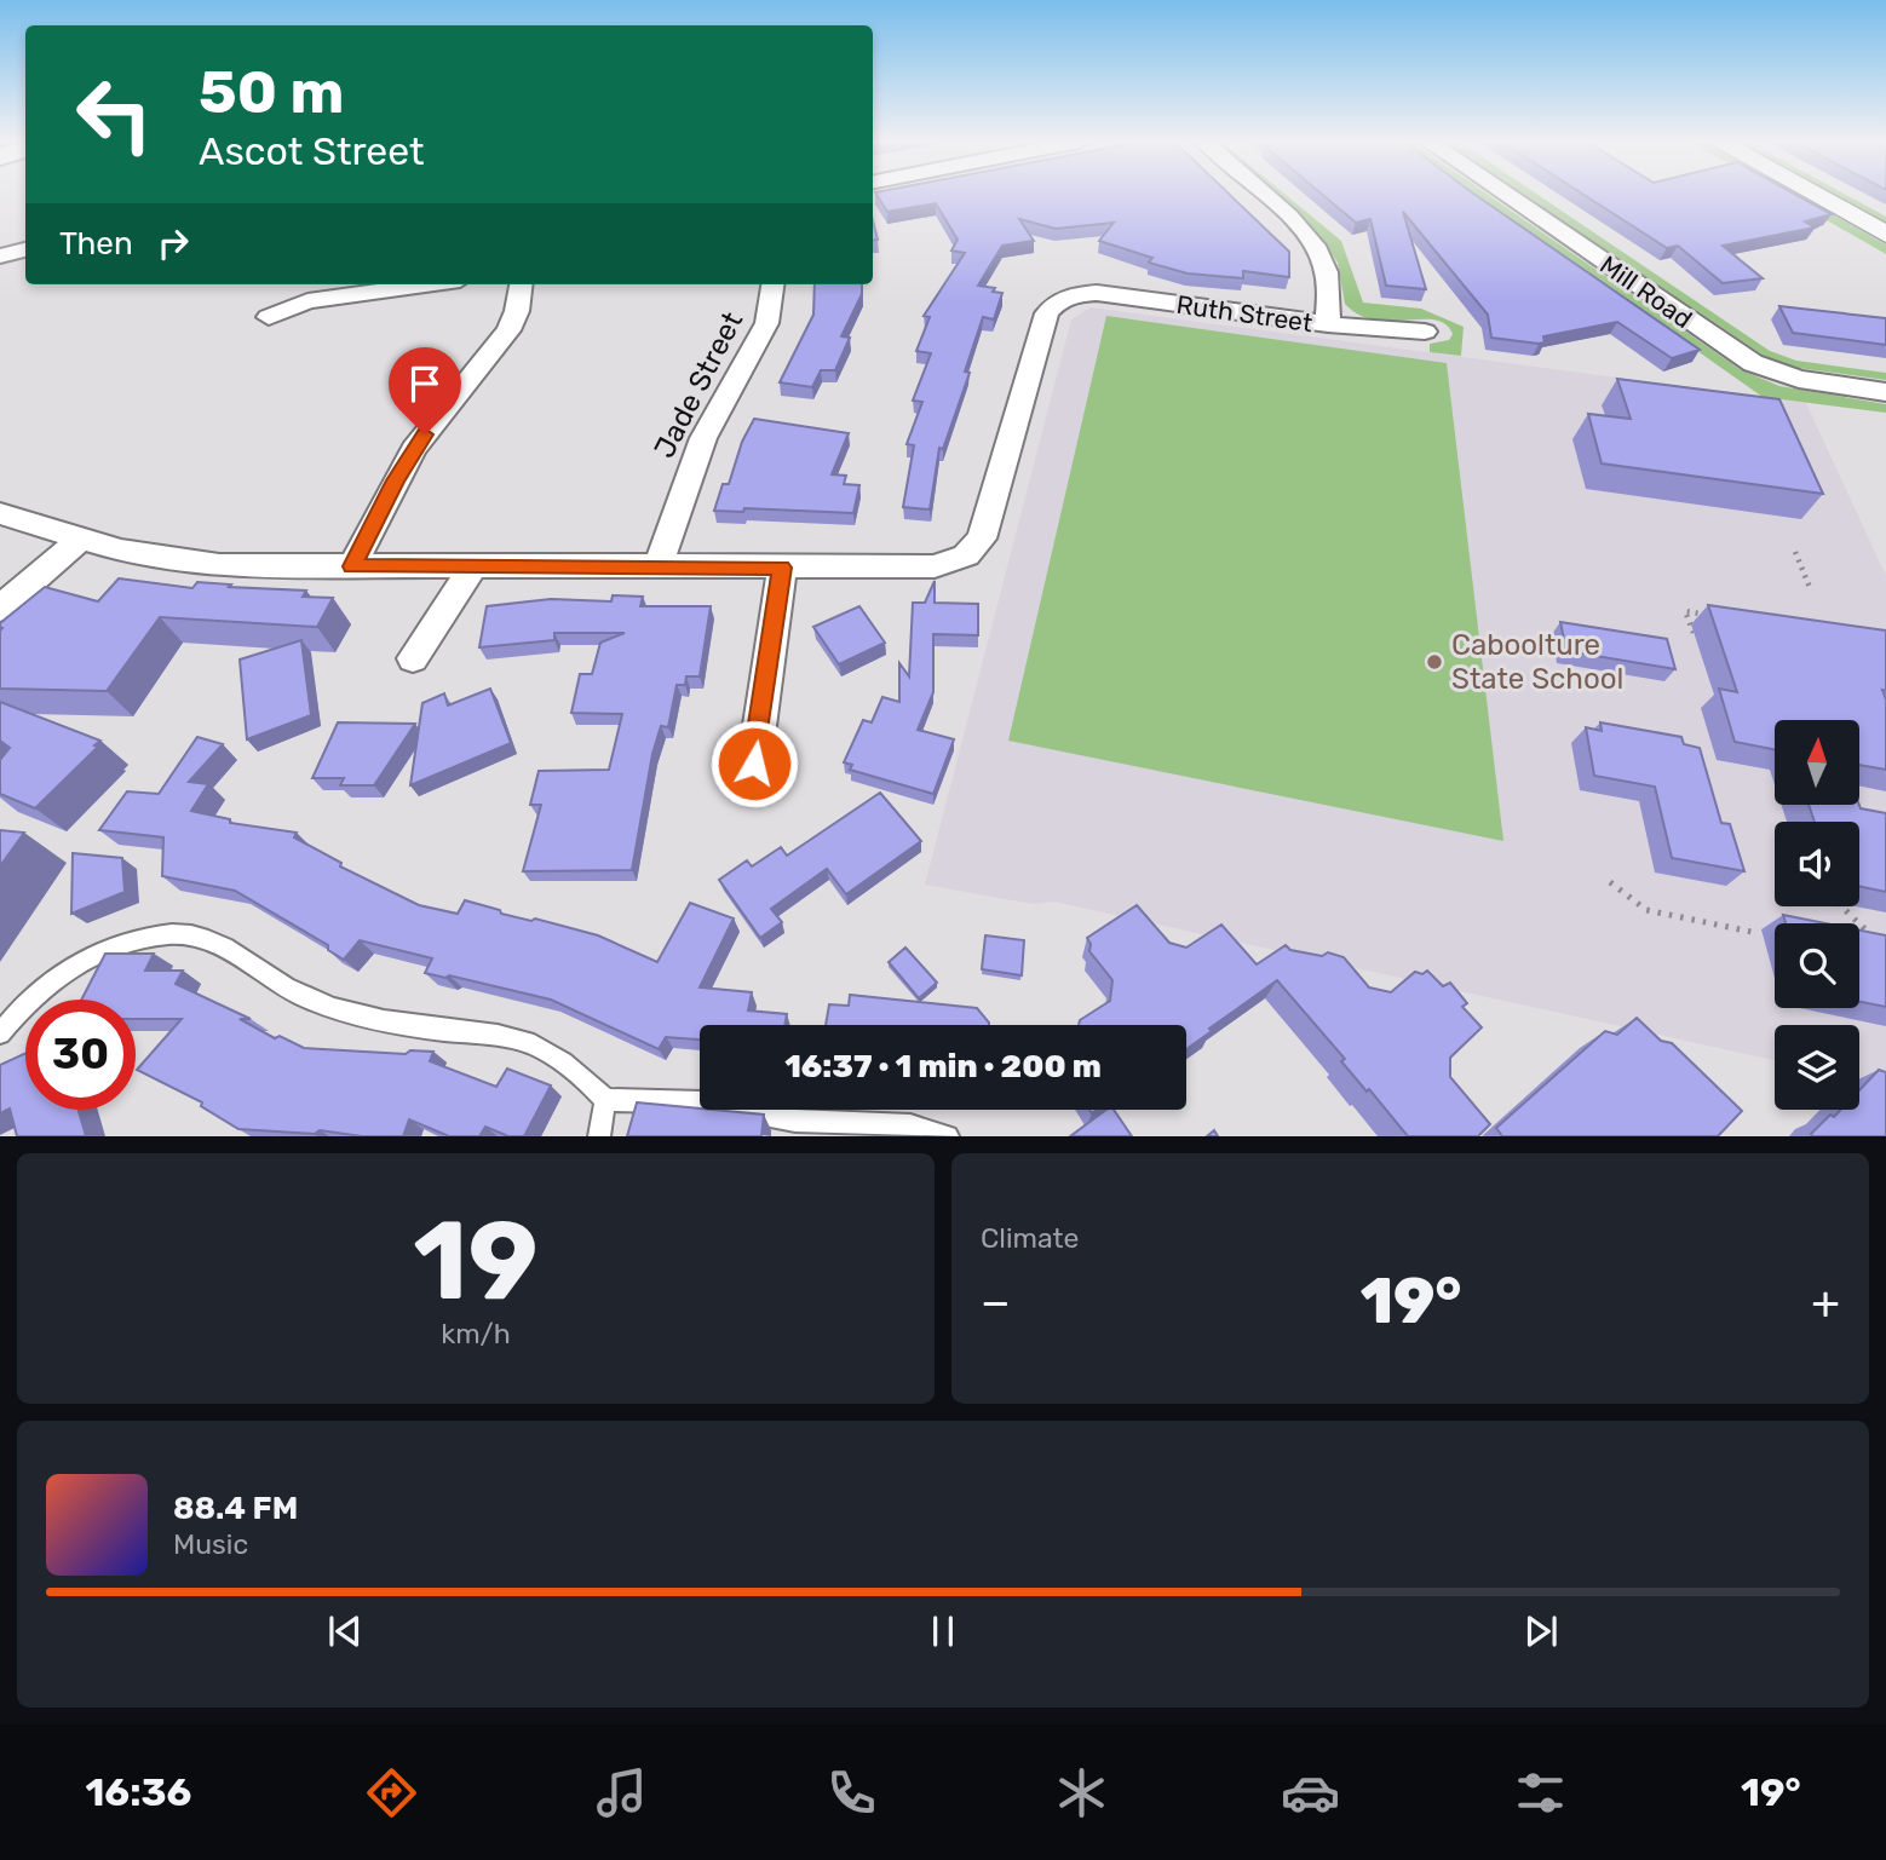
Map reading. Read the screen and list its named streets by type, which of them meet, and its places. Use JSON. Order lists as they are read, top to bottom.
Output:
{
  "streets": {
    "street": ["Mill Road", "Ruth Street", "Jade Street"]
  },
  "places": ["Caboolture State School"],
  "north": "top",
  "page": {
    "turn": ["50 m", "Ascot Street"],
    "then": "Then",
    "limit": "30",
    "trip": "16:37 · 1 min · 200 m",
    "tile": [
      ["19", "km/h"],
      "Climate"
    ],
    "heat": ["−", "19°", "+"],
    "song": ["88.4 FM", "Music"],
    "tabs": ["16:36", "19°"]
  }
}
